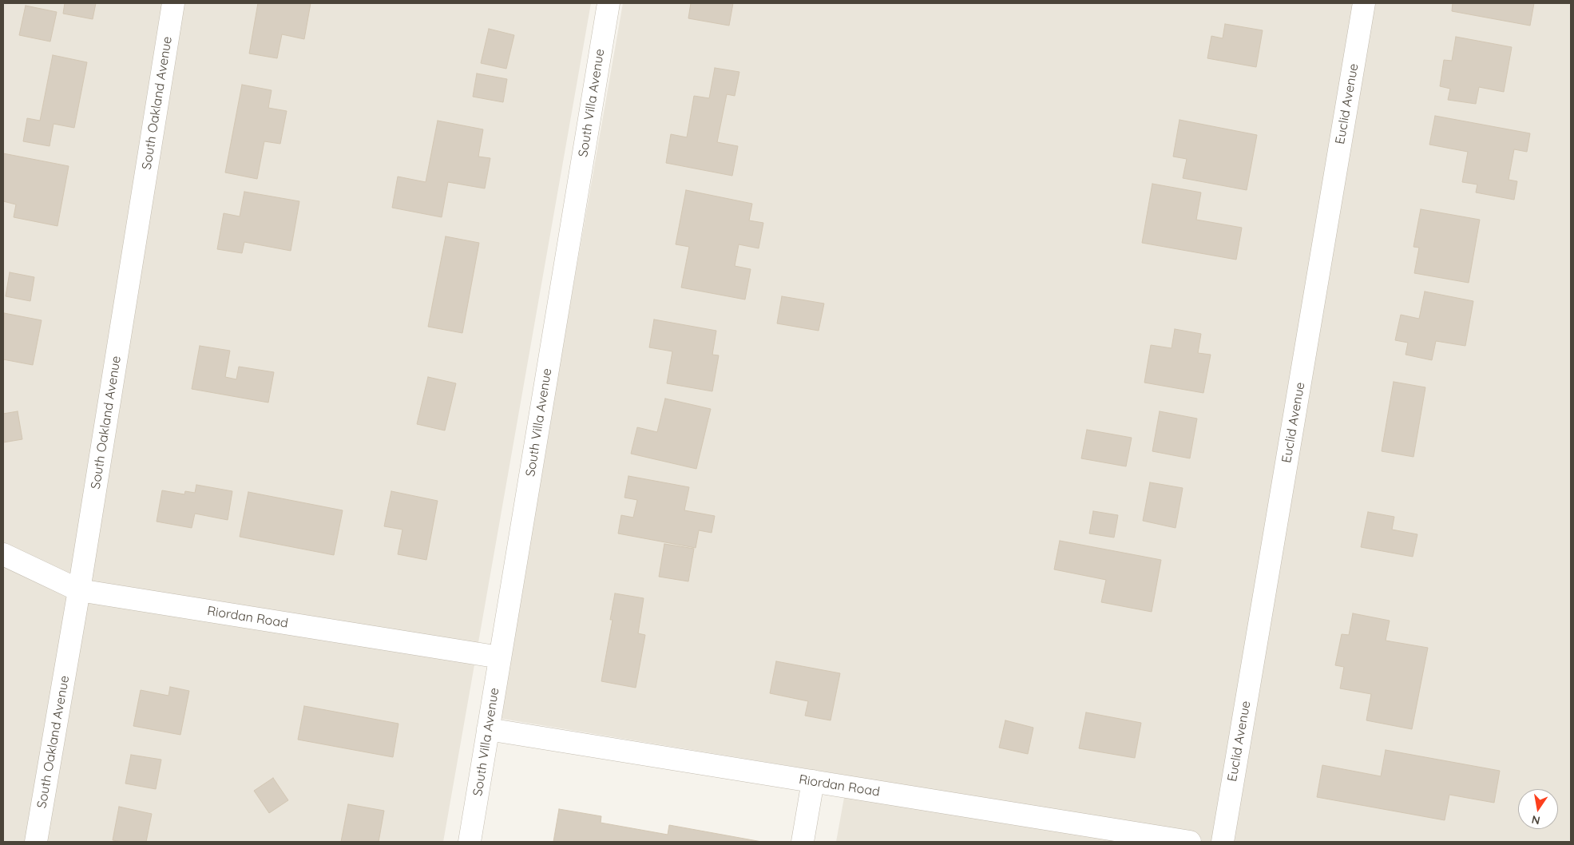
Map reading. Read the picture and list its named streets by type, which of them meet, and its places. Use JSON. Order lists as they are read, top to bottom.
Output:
{
  "streets": {
    "street": [
      "South Oakland Avenue",
      "South Villa Avenue",
      "Euclid Avenue",
      "Riordan Road"
    ]
  },
  "crossings": [
    ["South Oakland Avenue", "Riordan Road"],
    ["South Villa Avenue", "Riordan Road"]
  ],
  "north": "bottom"
}
